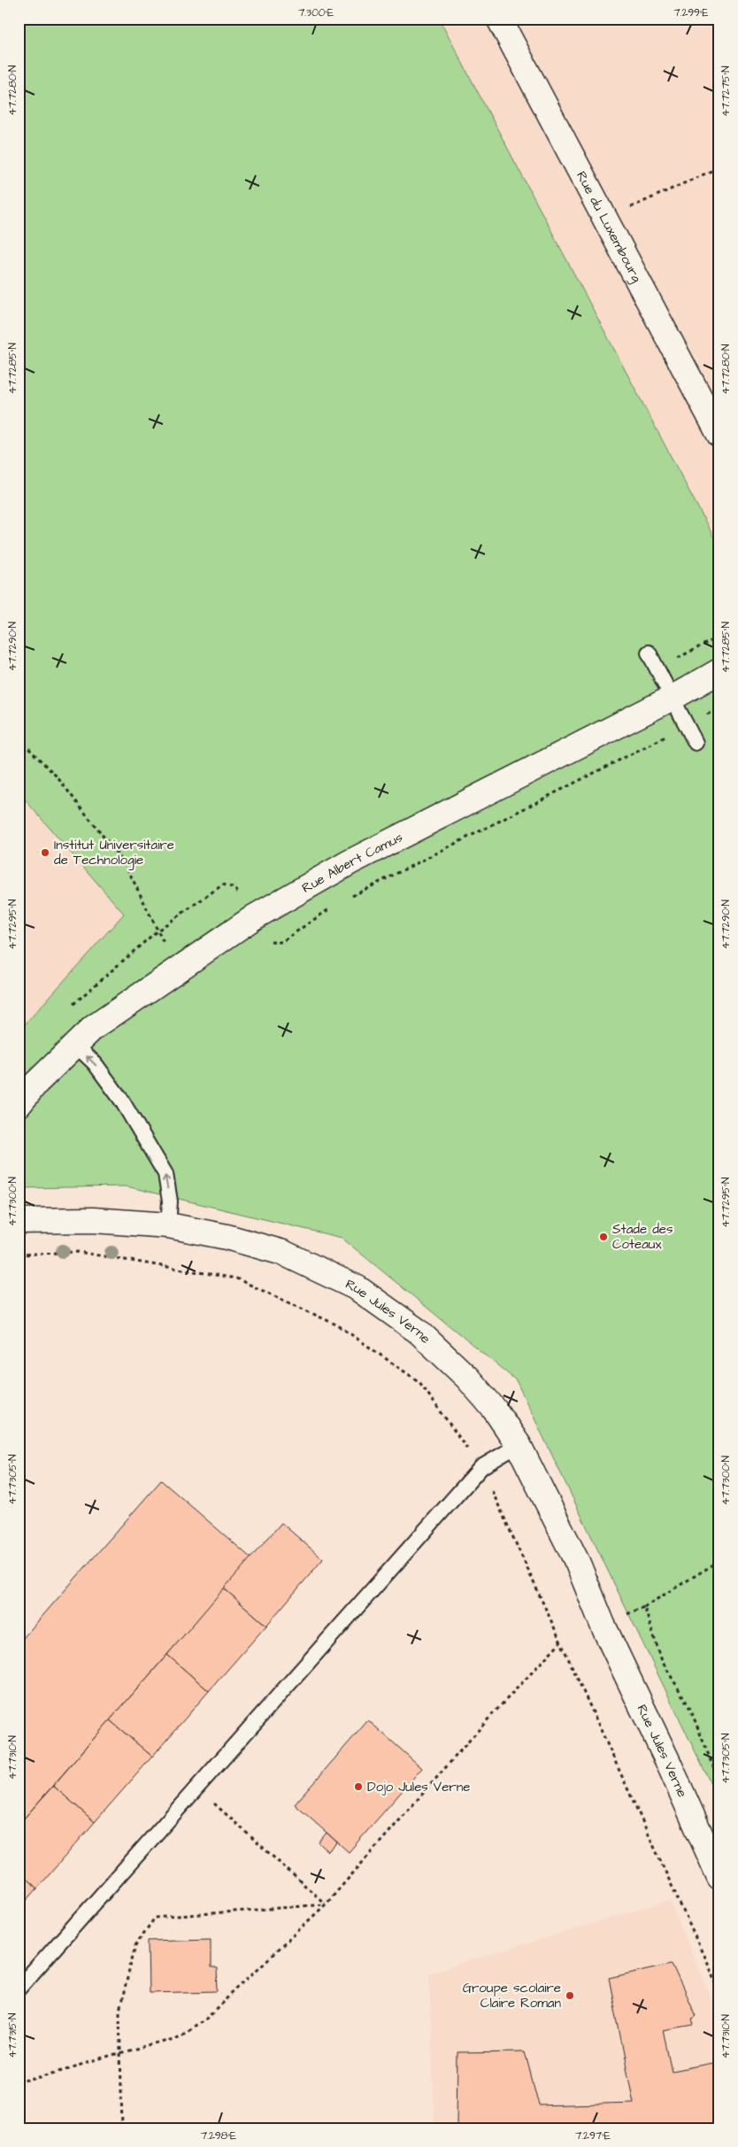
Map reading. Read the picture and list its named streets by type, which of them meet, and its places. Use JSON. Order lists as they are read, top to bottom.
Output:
{
  "streets": {
    "street": ["Rue du Luxembourg", "Rue Albert Camus", "Rue Jules Verne"]
  },
  "places": [
    "Institut Universitaire de Technologie",
    "Stade des Coteaux",
    "Dojo Jules Verne",
    "Groupe scolaire Claire Roman"
  ],
  "coordinates": [
    "7.300°E",
    "7.299°E",
    "47.7280°N",
    "47.7275°N",
    "47.7285°N",
    "47.7290°N",
    "47.7295°N",
    "47.7300°N",
    "47.7305°N",
    "47.7310°N",
    "47.7315°N",
    "7.298°E",
    "7.297°E"
  ]
}
